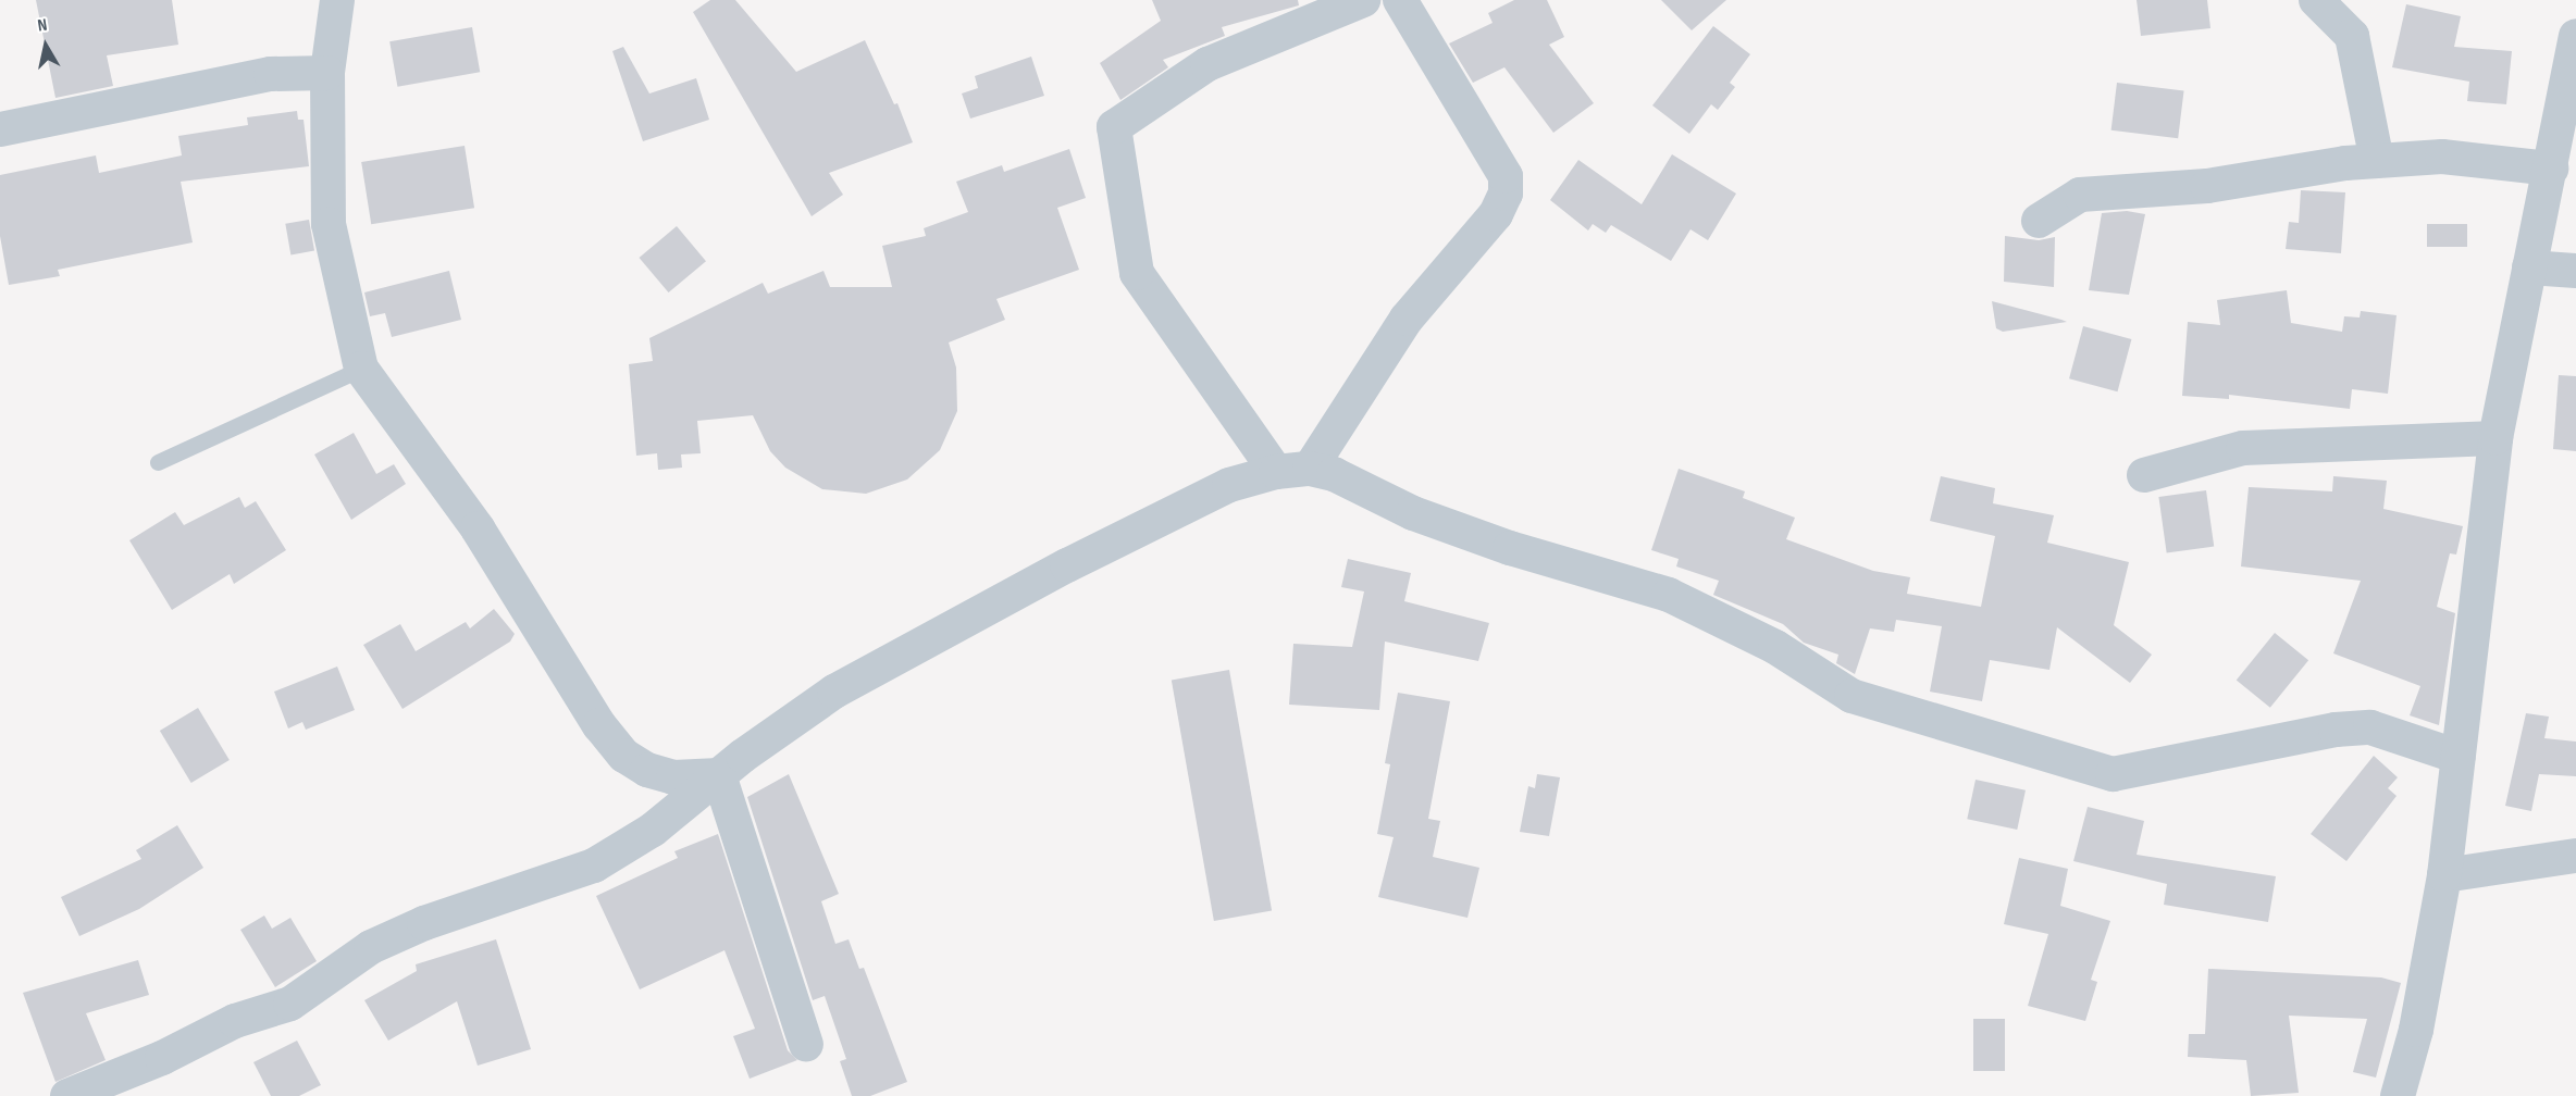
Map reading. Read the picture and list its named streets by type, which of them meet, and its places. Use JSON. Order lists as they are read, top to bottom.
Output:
{
  "north": "top"
}
